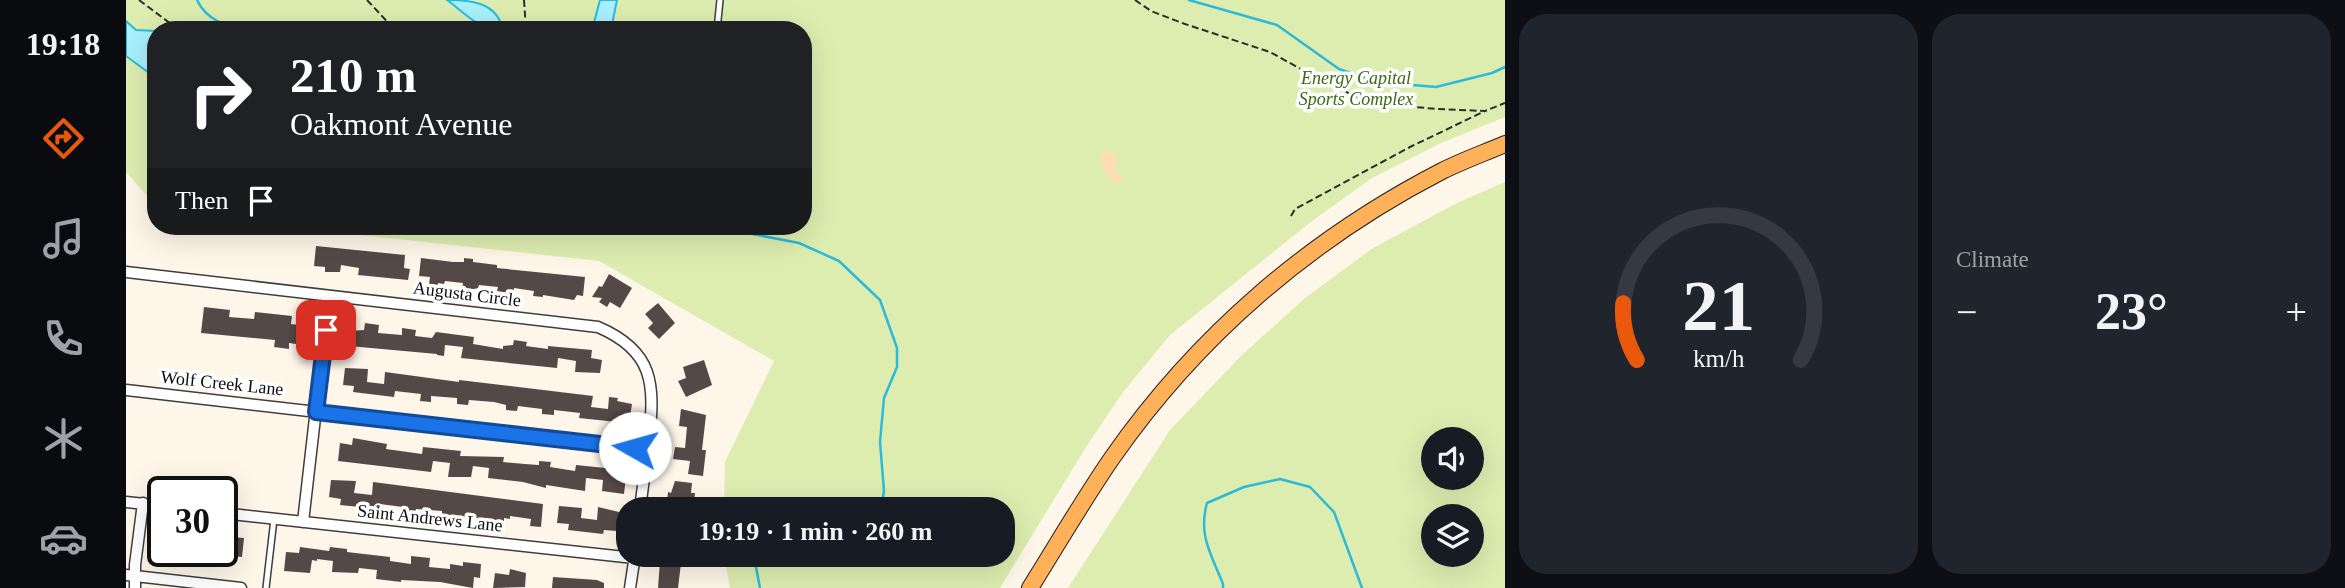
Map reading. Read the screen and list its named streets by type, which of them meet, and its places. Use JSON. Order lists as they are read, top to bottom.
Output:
{
  "streets": {
    "street": ["Augusta Circle", "Wolf Creek Lane", "Saint Andrews Lane"]
  },
  "crossings": [
    ["Augusta Circle", "Wolf Creek Lane"]
  ],
  "parks": ["Energy Capital Sports Complex"],
  "page": {
    "tabs": "19:18",
    "tile": "Climate",
    "turn": ["210 m", "Oakmont Avenue"],
    "then": "Then",
    "heat": ["−", "23°", "+"],
    "limit": "30",
    "trip": "19:19 · 1 min · 260 m",
    "gauge": ["21", "km/h"]
  }
}
